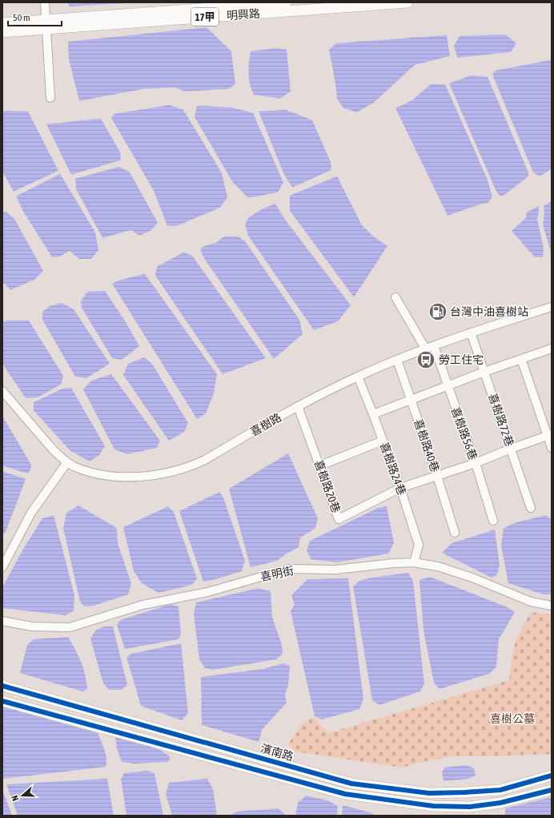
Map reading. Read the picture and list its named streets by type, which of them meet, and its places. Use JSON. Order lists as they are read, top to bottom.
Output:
{
  "streets": {
    "main road": ["明興路", "17甲", "濱南路"],
    "street": [
      "喜樹路72巷",
      "喜樹路",
      "喜樹路56巷",
      "喜樹路40巷",
      "喜樹路24巷",
      "喜樹路20巷",
      "喜明街"
    ]
  },
  "crossings": [
    ["喜樹路72巷", "喜樹路"],
    ["喜樹路", "喜樹路56巷"],
    ["喜樹路", "喜樹路40巷"],
    ["喜樹路", "喜樹路24巷"],
    ["喜樹路", "喜樹路20巷"],
    ["喜樹路24巷", "喜樹路20巷"],
    ["喜樹路24巷", "喜明街"]
  ],
  "parks": ["喜樹公墓"],
  "places": {
    "fuel station": ["台灣中油喜樹站"],
    "bus stop": ["勞工住宅"]
  },
  "scale_bar": "50 m",
  "north": "left"
}
